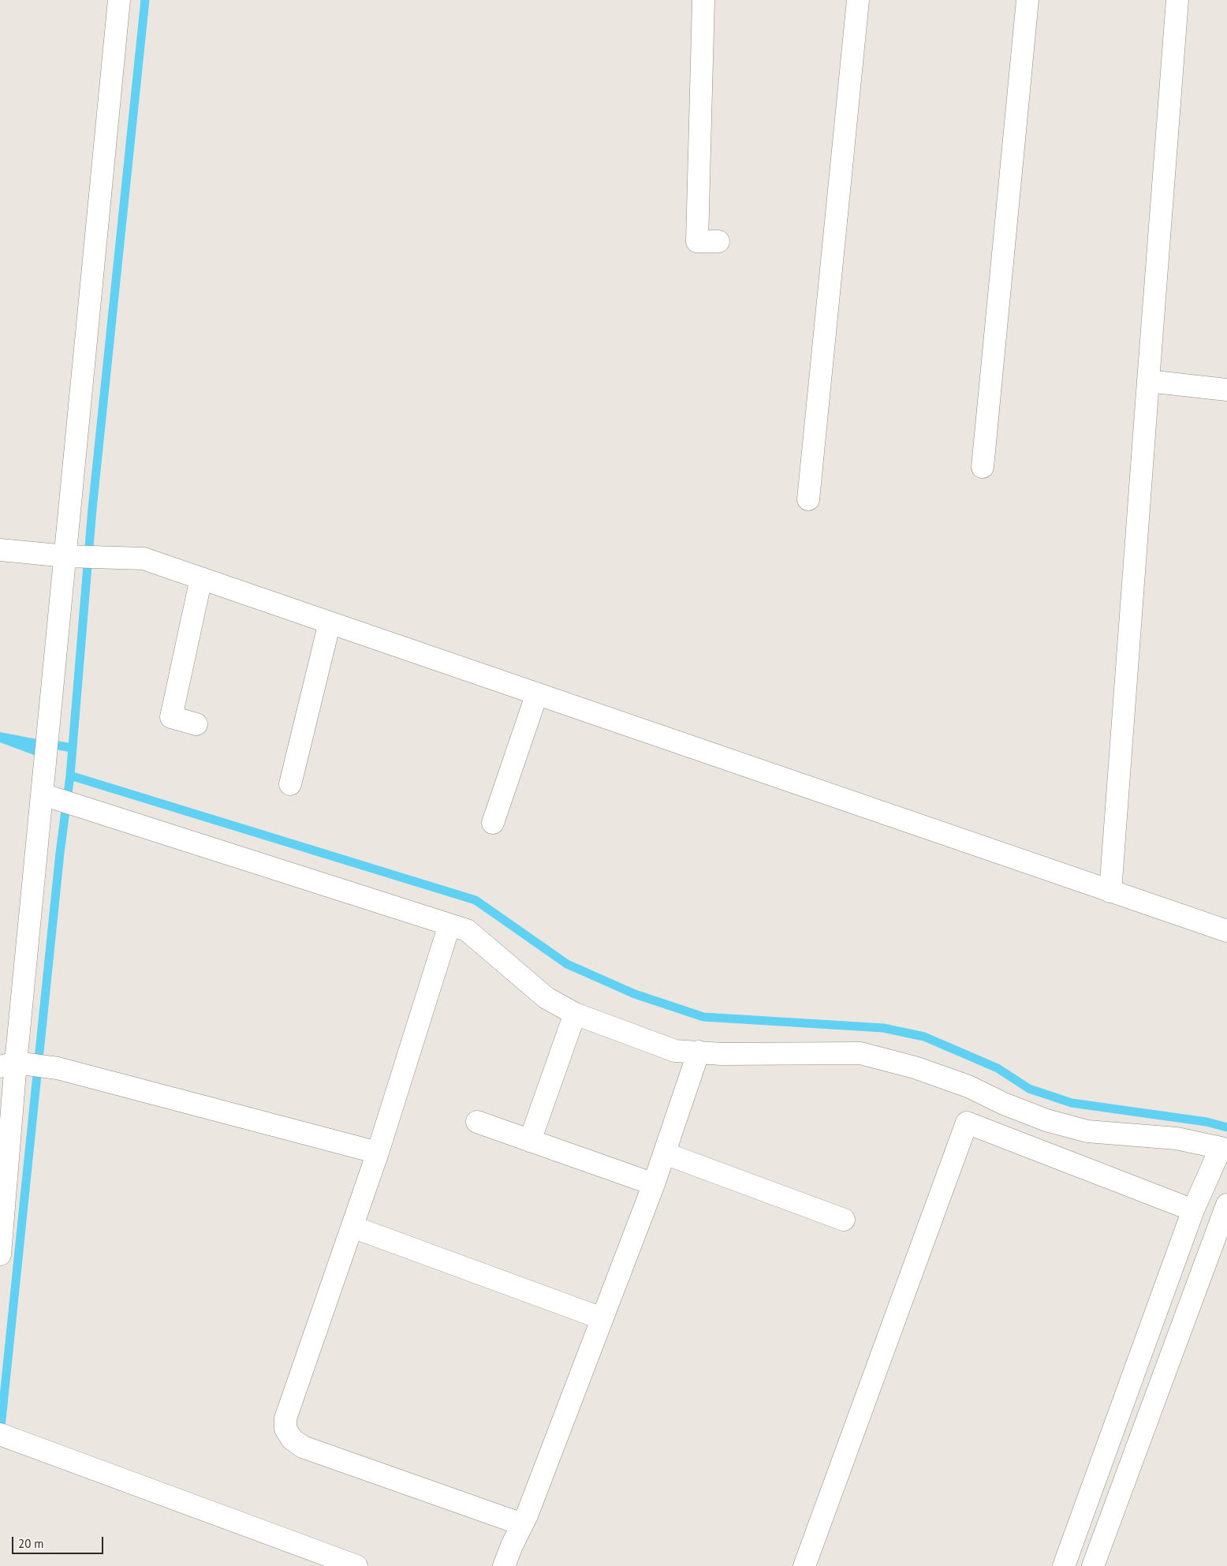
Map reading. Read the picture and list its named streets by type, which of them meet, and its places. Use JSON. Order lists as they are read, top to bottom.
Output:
{
  "scale_bar": "20 m"
}
